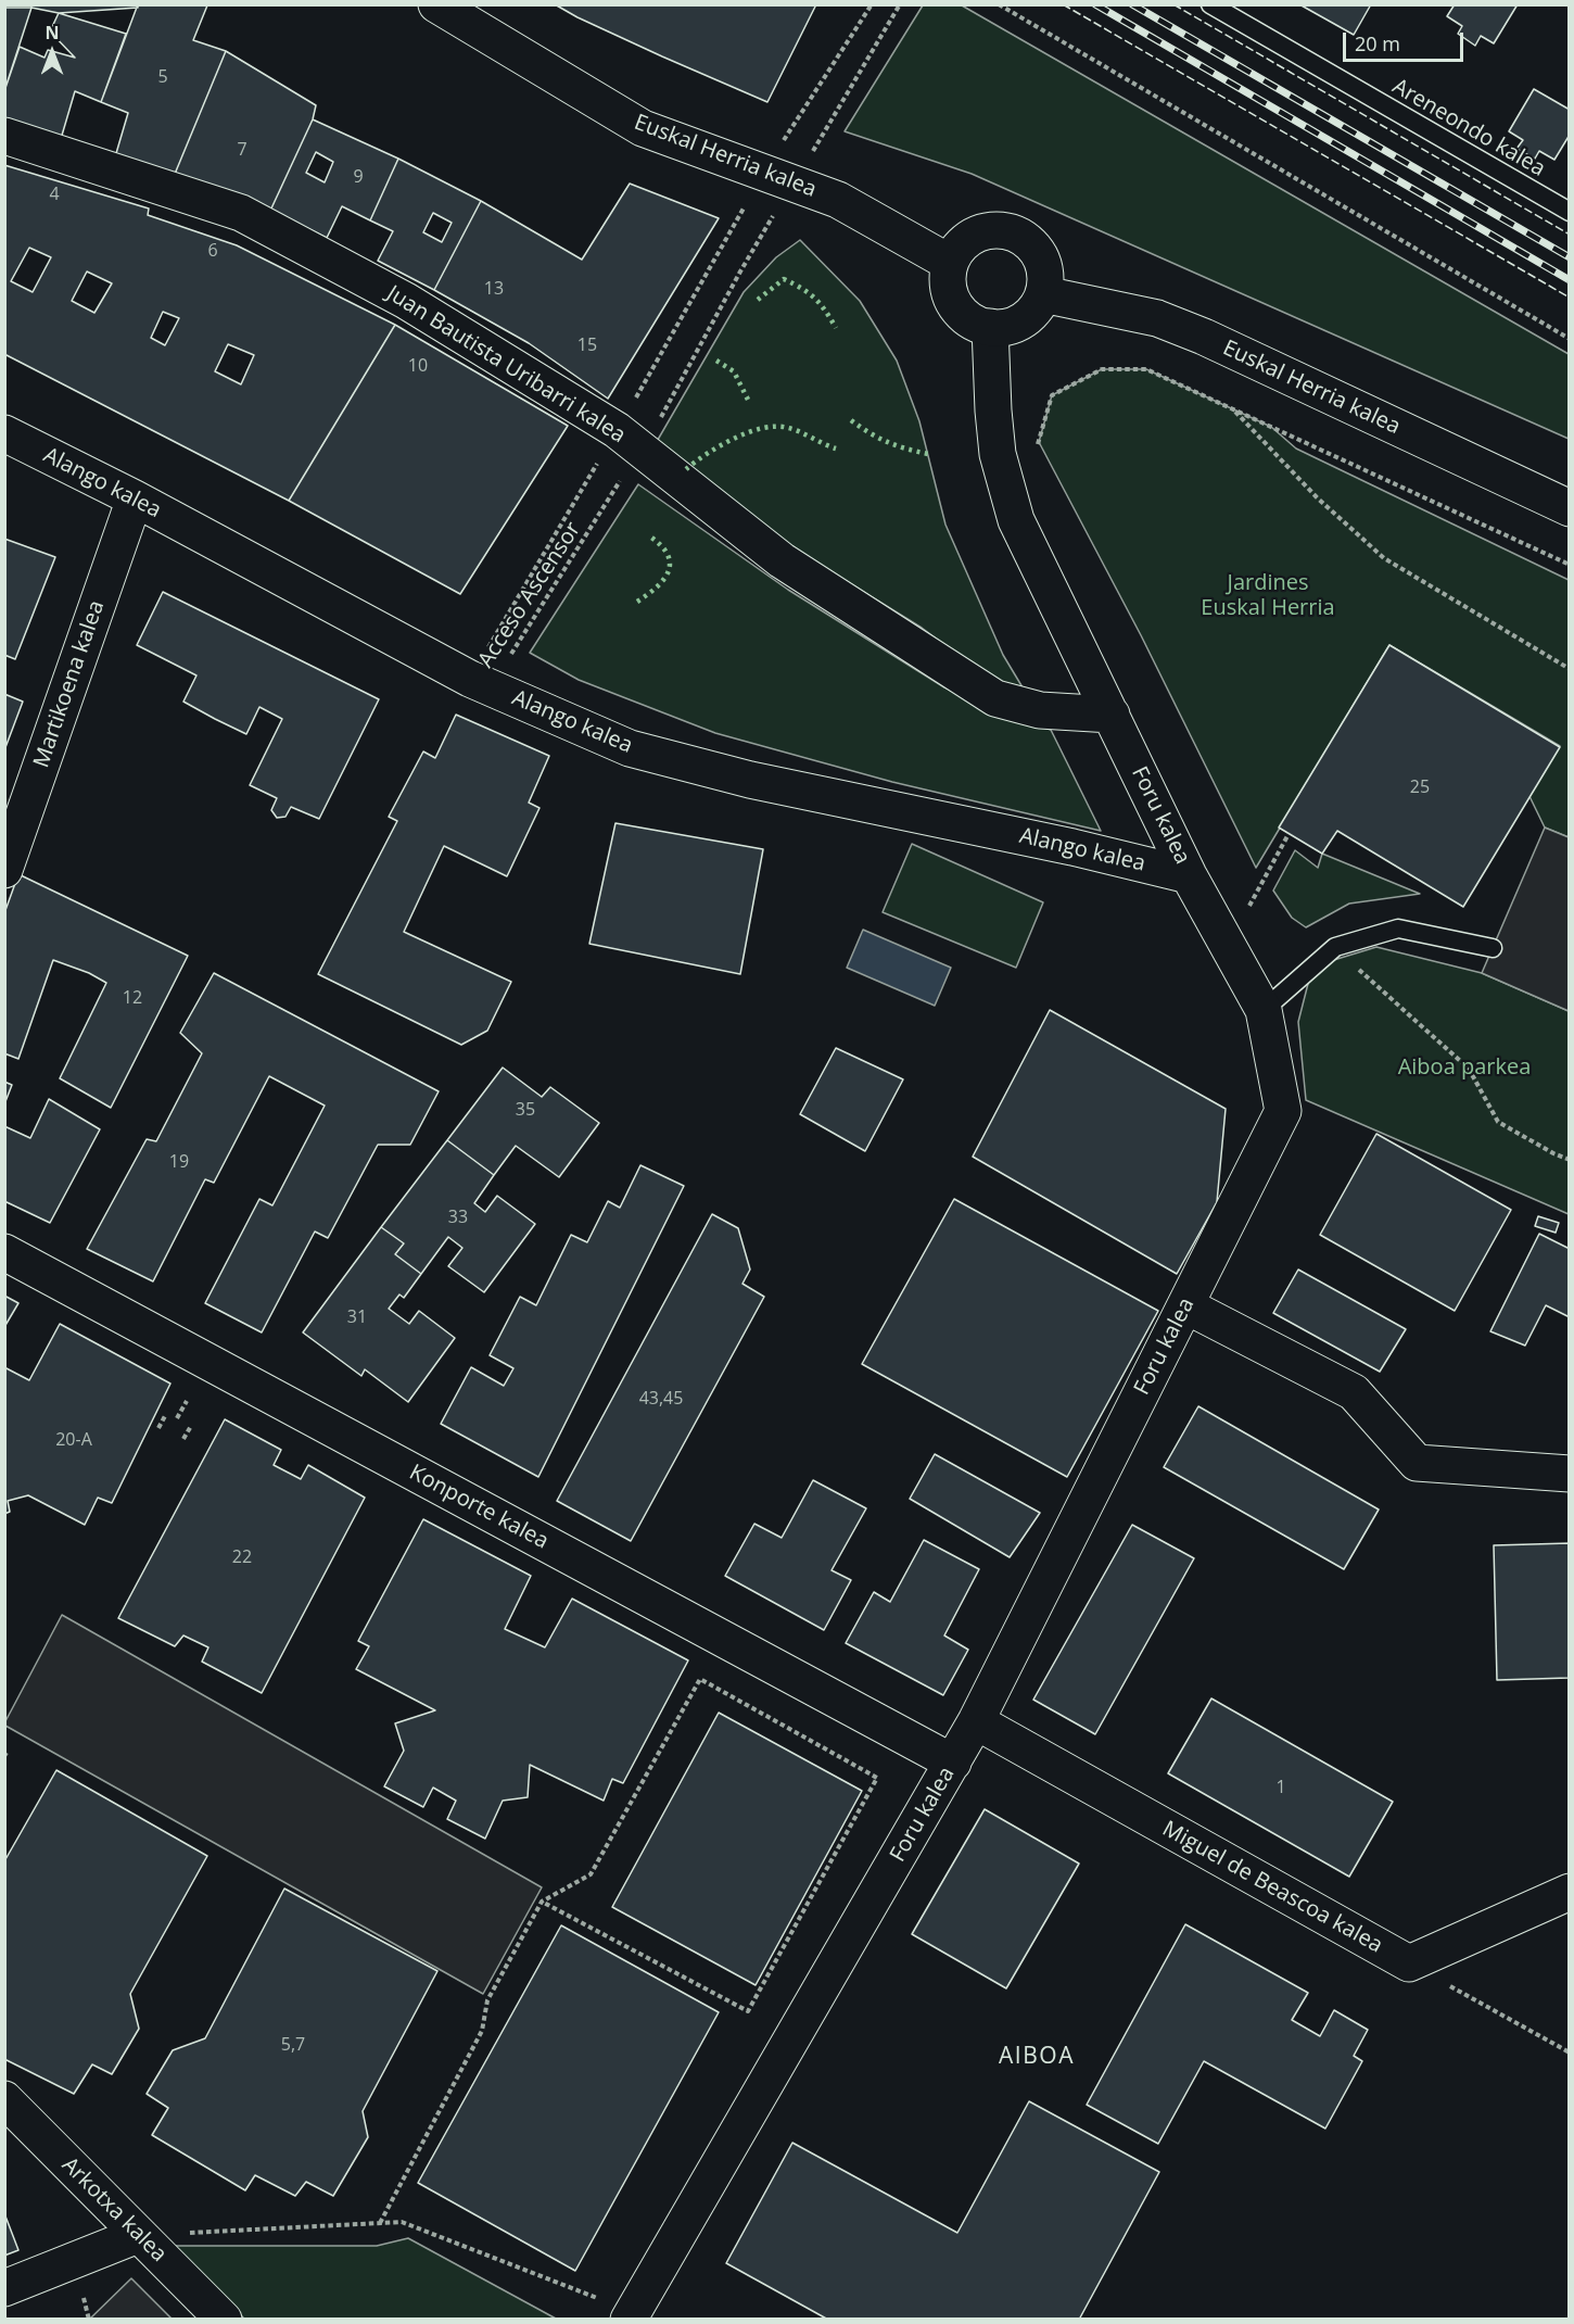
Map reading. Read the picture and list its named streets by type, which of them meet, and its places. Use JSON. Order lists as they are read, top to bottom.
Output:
{
  "streets": {
    "street": [
      "Euskal Herria kalea",
      "Juan Bautista Uribarri kalea",
      "Alango kalea",
      "Martikoena kalea",
      "Foru kalea",
      "Konporte kalea",
      "Miguel de Beascoa kalea",
      "Arkotxa kalea"
    ],
    "lane": ["Areneondo kalea"],
    "path": ["Acceso Ascensor"]
  },
  "crossings": [
    ["Euskal Herria kalea", "Foru kalea"],
    ["Juan Bautista Uribarri kalea", "Foru kalea"],
    ["Alango kalea", "Acceso Ascensor"],
    ["Alango kalea", "Martikoena kalea"],
    ["Alango kalea", "Foru kalea"],
    ["Foru kalea", "Konporte kalea"],
    ["Foru kalea", "Miguel de Beascoa kalea"]
  ],
  "districts": ["AIBOA"],
  "parks": ["Jardines Euskal Herria", "Aiboa parkea"],
  "house_numbers": [
    "5",
    "7",
    "9",
    "4",
    "6",
    "13",
    "15",
    "10",
    "25",
    "12",
    "35",
    "19",
    "33",
    "31",
    "43,45",
    "20-A",
    "22",
    "1",
    "5,7"
  ],
  "scale_bar": "20 m",
  "north": "top"
}
